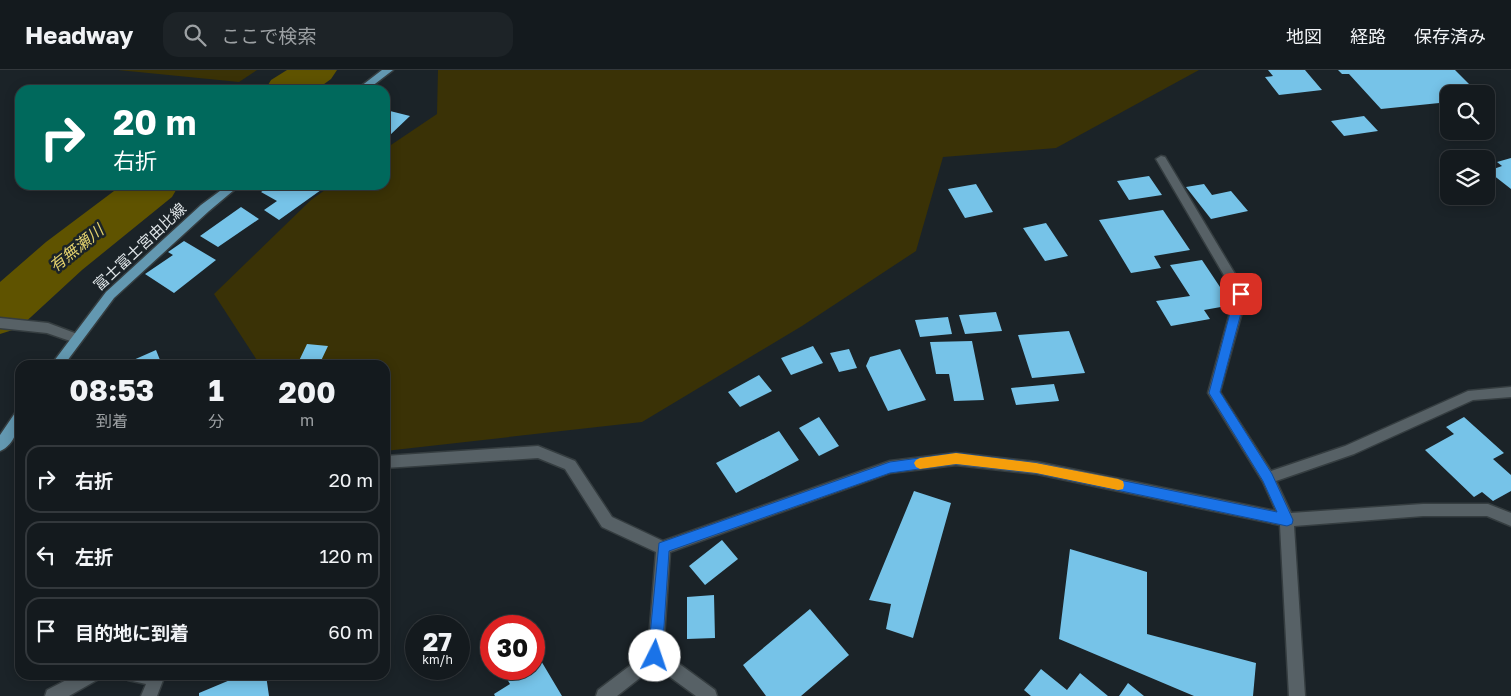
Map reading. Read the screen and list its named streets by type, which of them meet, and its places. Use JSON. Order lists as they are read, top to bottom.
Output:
{
  "streets": {
    "main road": ["富士富士宮由比線"]
  },
  "water": ["有無瀬川"],
  "page": {
    "header": "Headway",
    "search": "ここで検索",
    "nav": ["地図", "経路", "保存済み"],
    "turn": ["20 m", "右折"],
    "eta": [
      "08:53",
      "到着",
      "1",
      "分",
      "200",
      "m"
    ],
    "list": [
      {
        "name": "右折",
        "value": "20 m"
      },
      {
        "name": "左折",
        "value": "120 m"
      },
      {
        "name": "目的地に到着",
        "value": "60 m"
      }
    ],
    "speed": "27 km/h",
    "limit": "30"
  }
}
